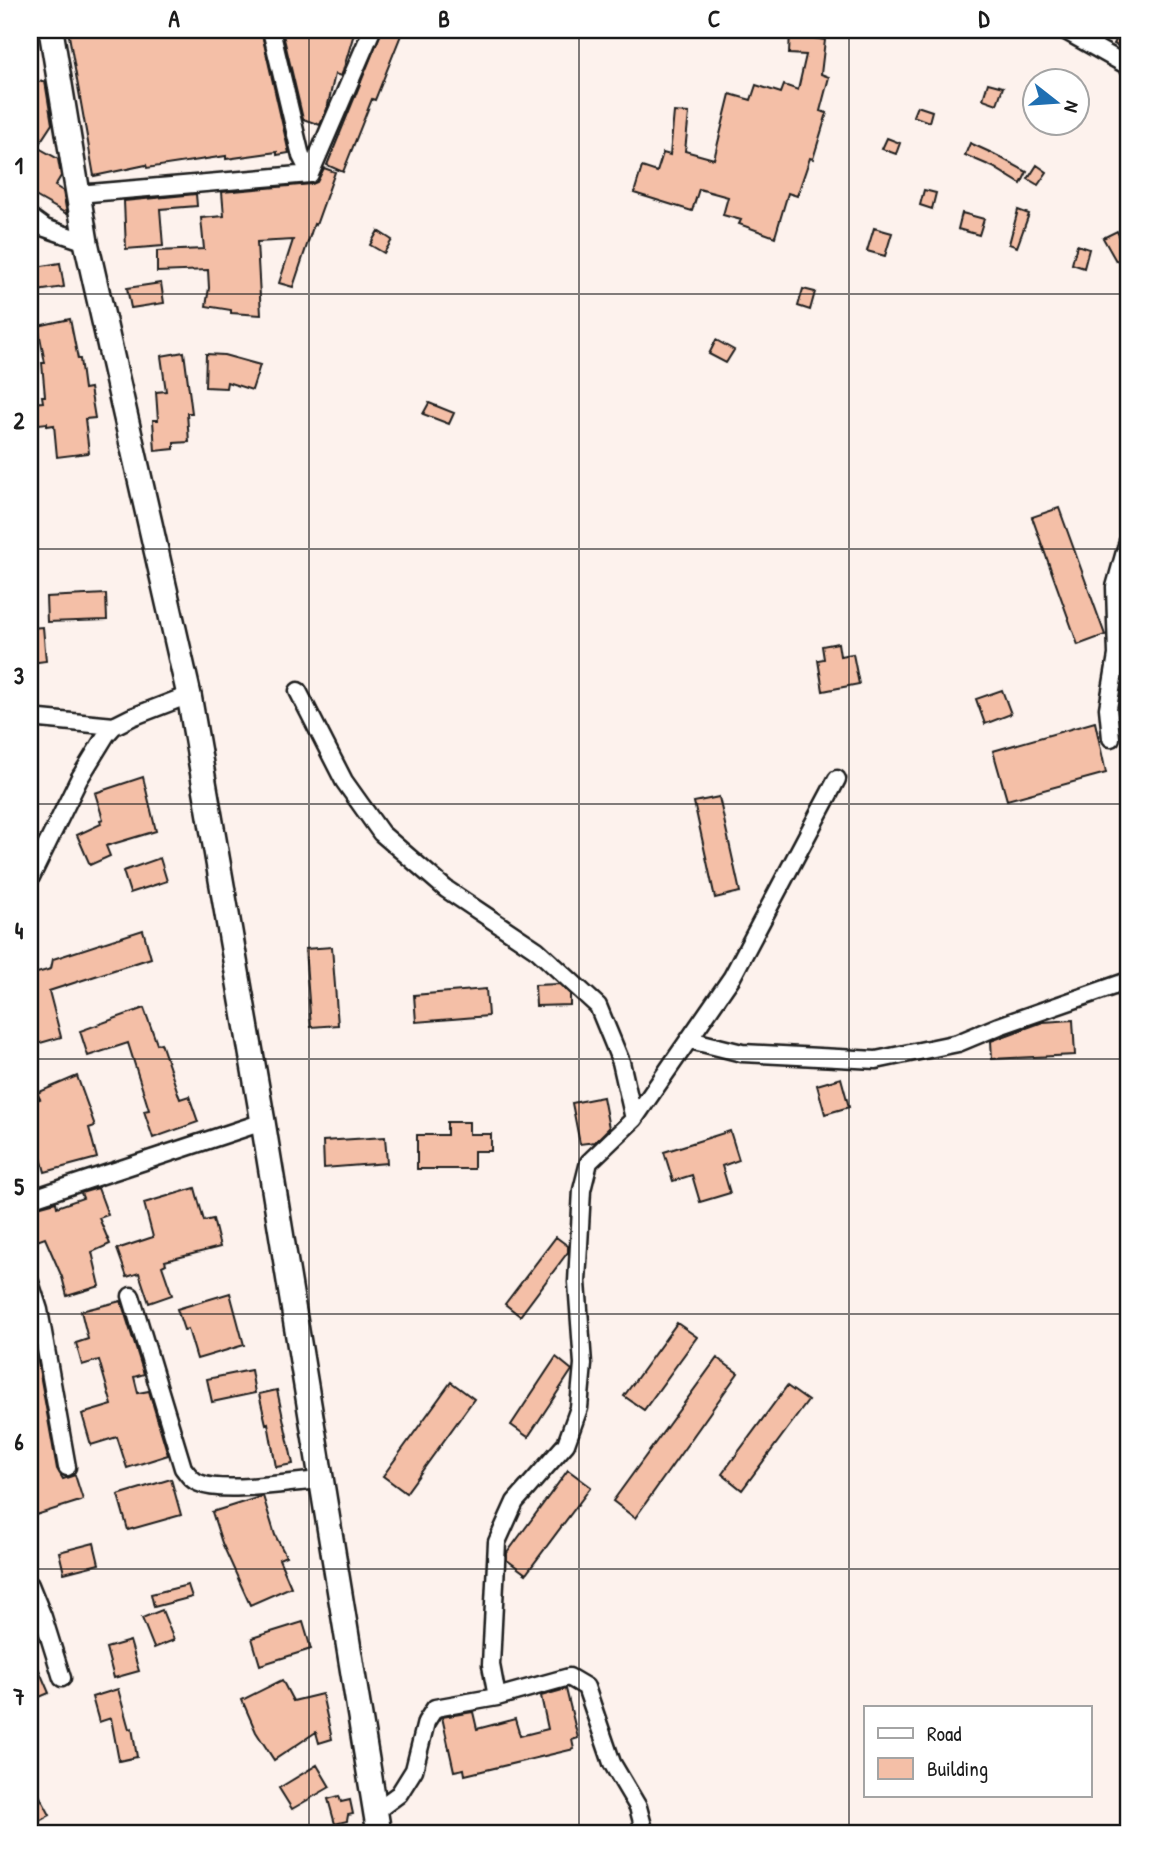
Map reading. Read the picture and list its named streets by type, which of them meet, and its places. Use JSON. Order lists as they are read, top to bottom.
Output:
{
  "legend": ["Road", "Building"],
  "north": "right",
  "grid": {
    "columns": [
      "A",
      "B",
      "C",
      "D"
    ],
    "rows": [
      "1",
      "2",
      "3",
      "4",
      "5",
      "6",
      "7"
    ]
  }
}
